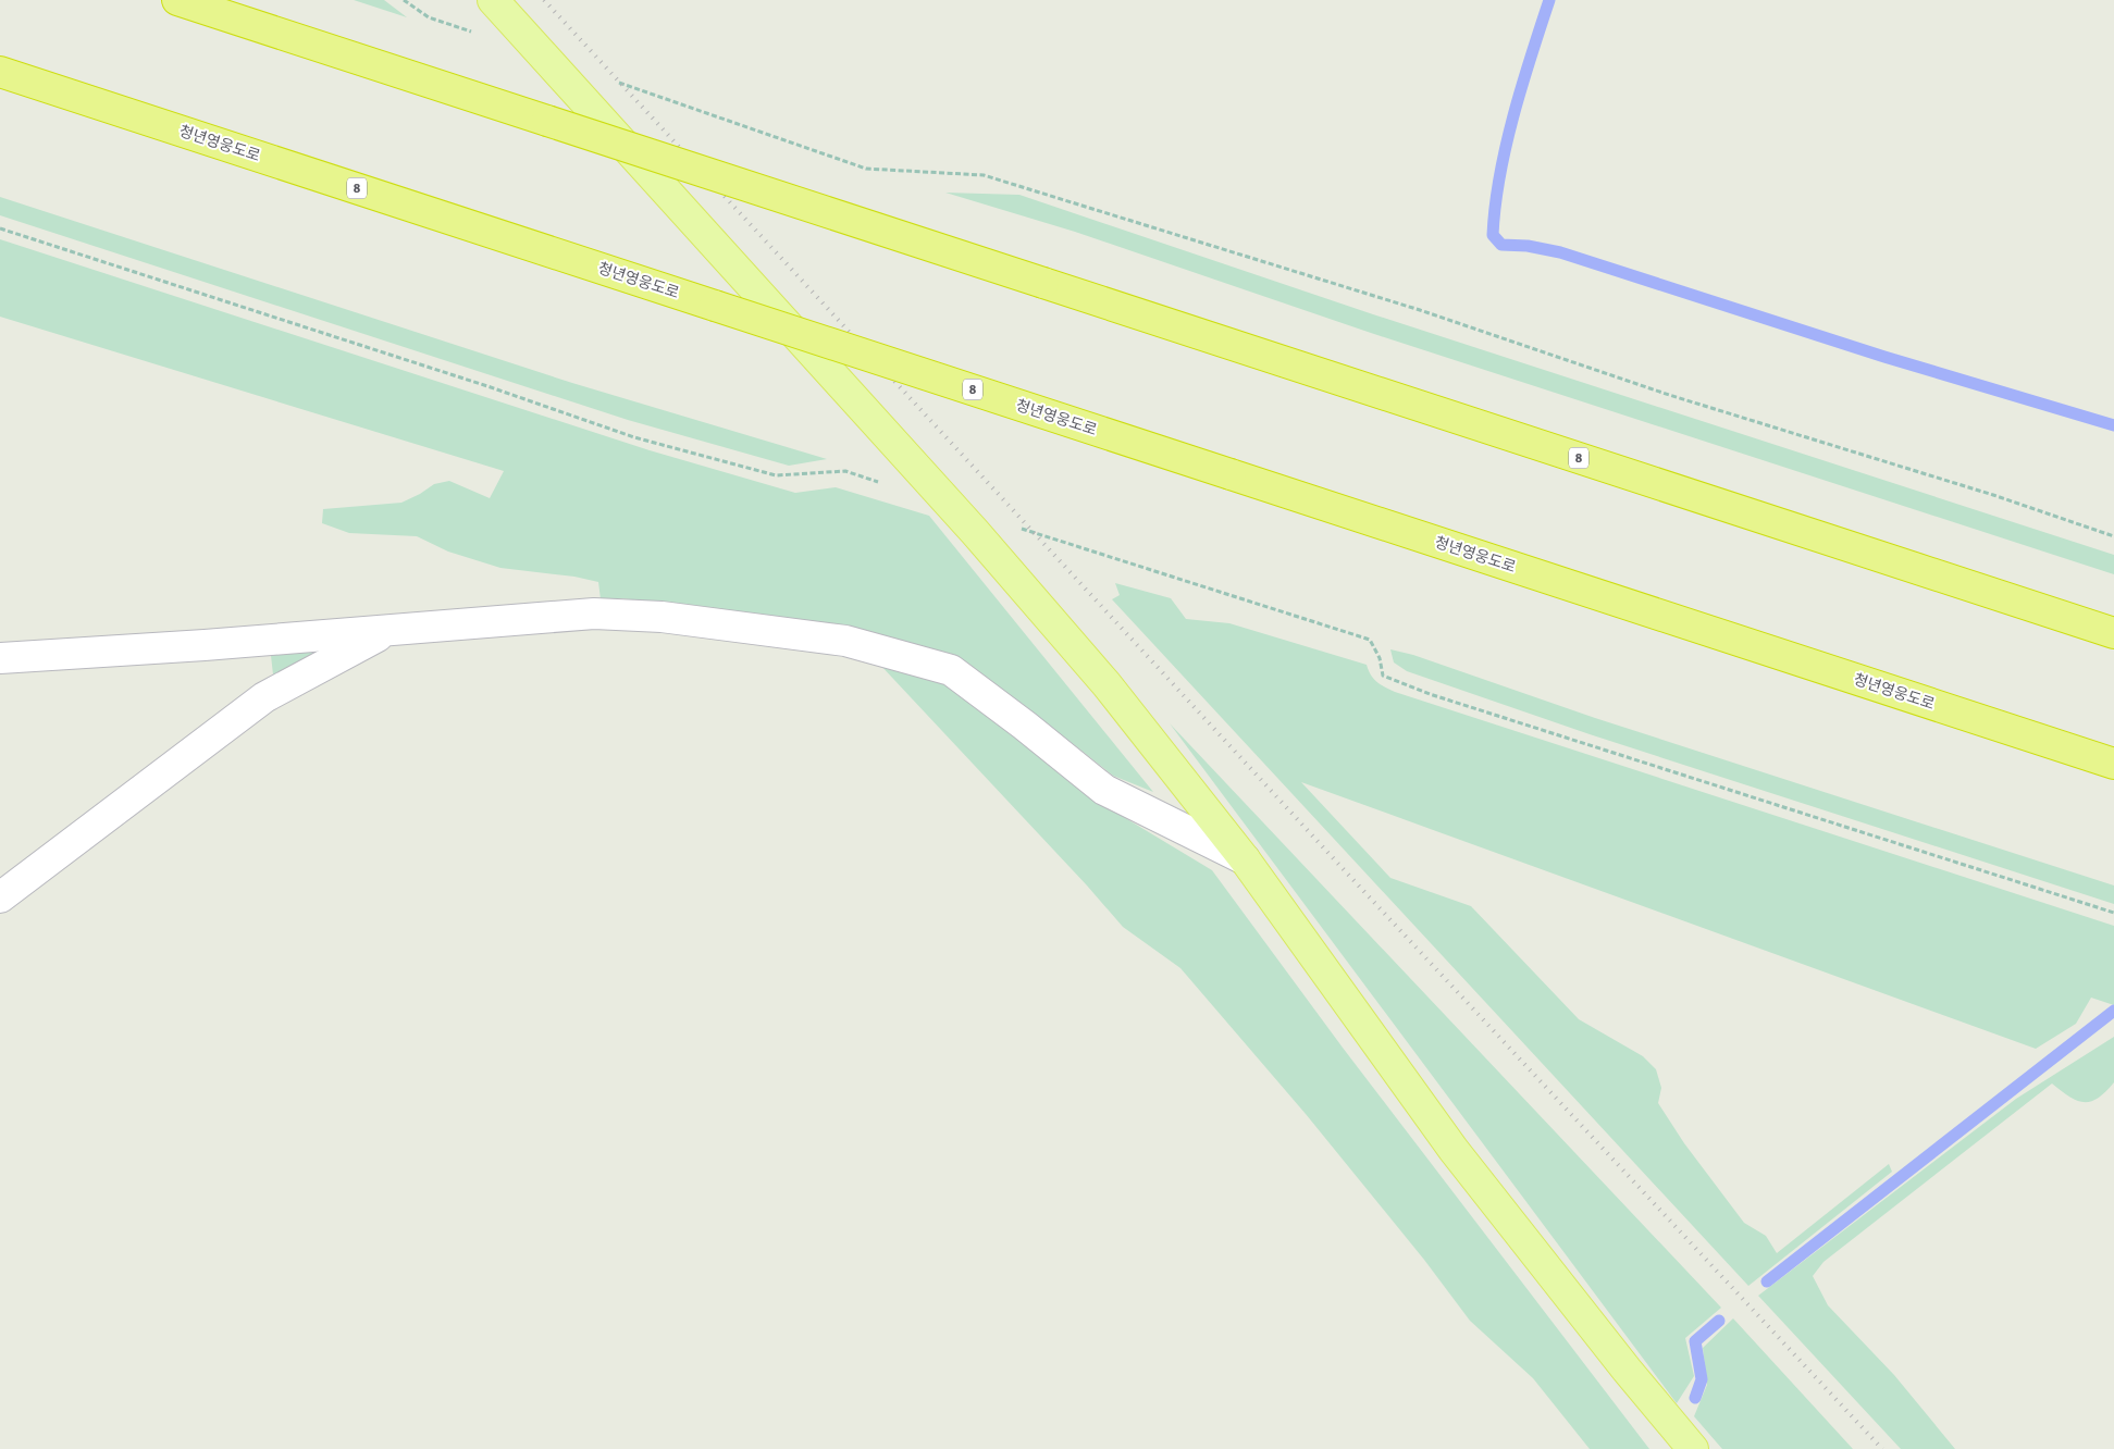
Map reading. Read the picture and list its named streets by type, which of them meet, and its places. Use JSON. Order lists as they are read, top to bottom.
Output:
{
  "streets": {
    "highway": ["청년영웅도로", "8"]
  }
}
